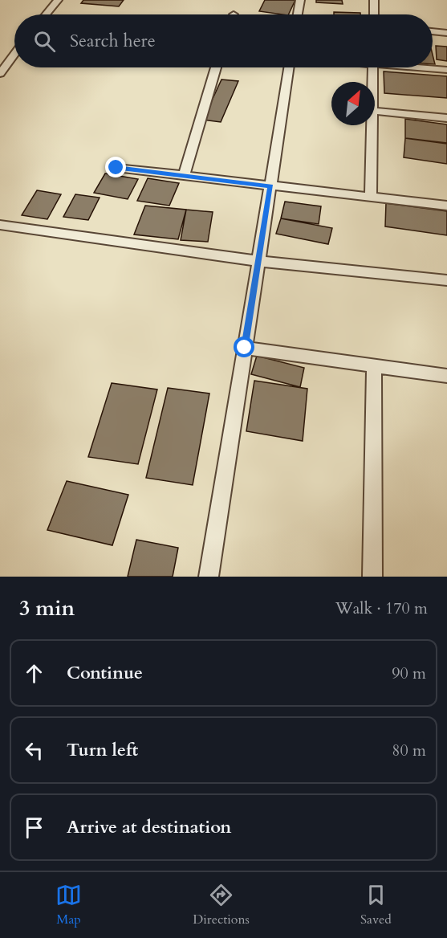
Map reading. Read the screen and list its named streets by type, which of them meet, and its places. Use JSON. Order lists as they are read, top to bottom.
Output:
{
  "north": "top right",
  "page": {
    "search": "Search here",
    "heading": ["3 min", "Walk · 170 m"],
    "list": [
      ["Continue", "90 m"],
      ["Turn left", "80 m"],
      "Arrive at destination"
    ],
    "nav": ["Map", "Directions", "Saved"]
  }
}
